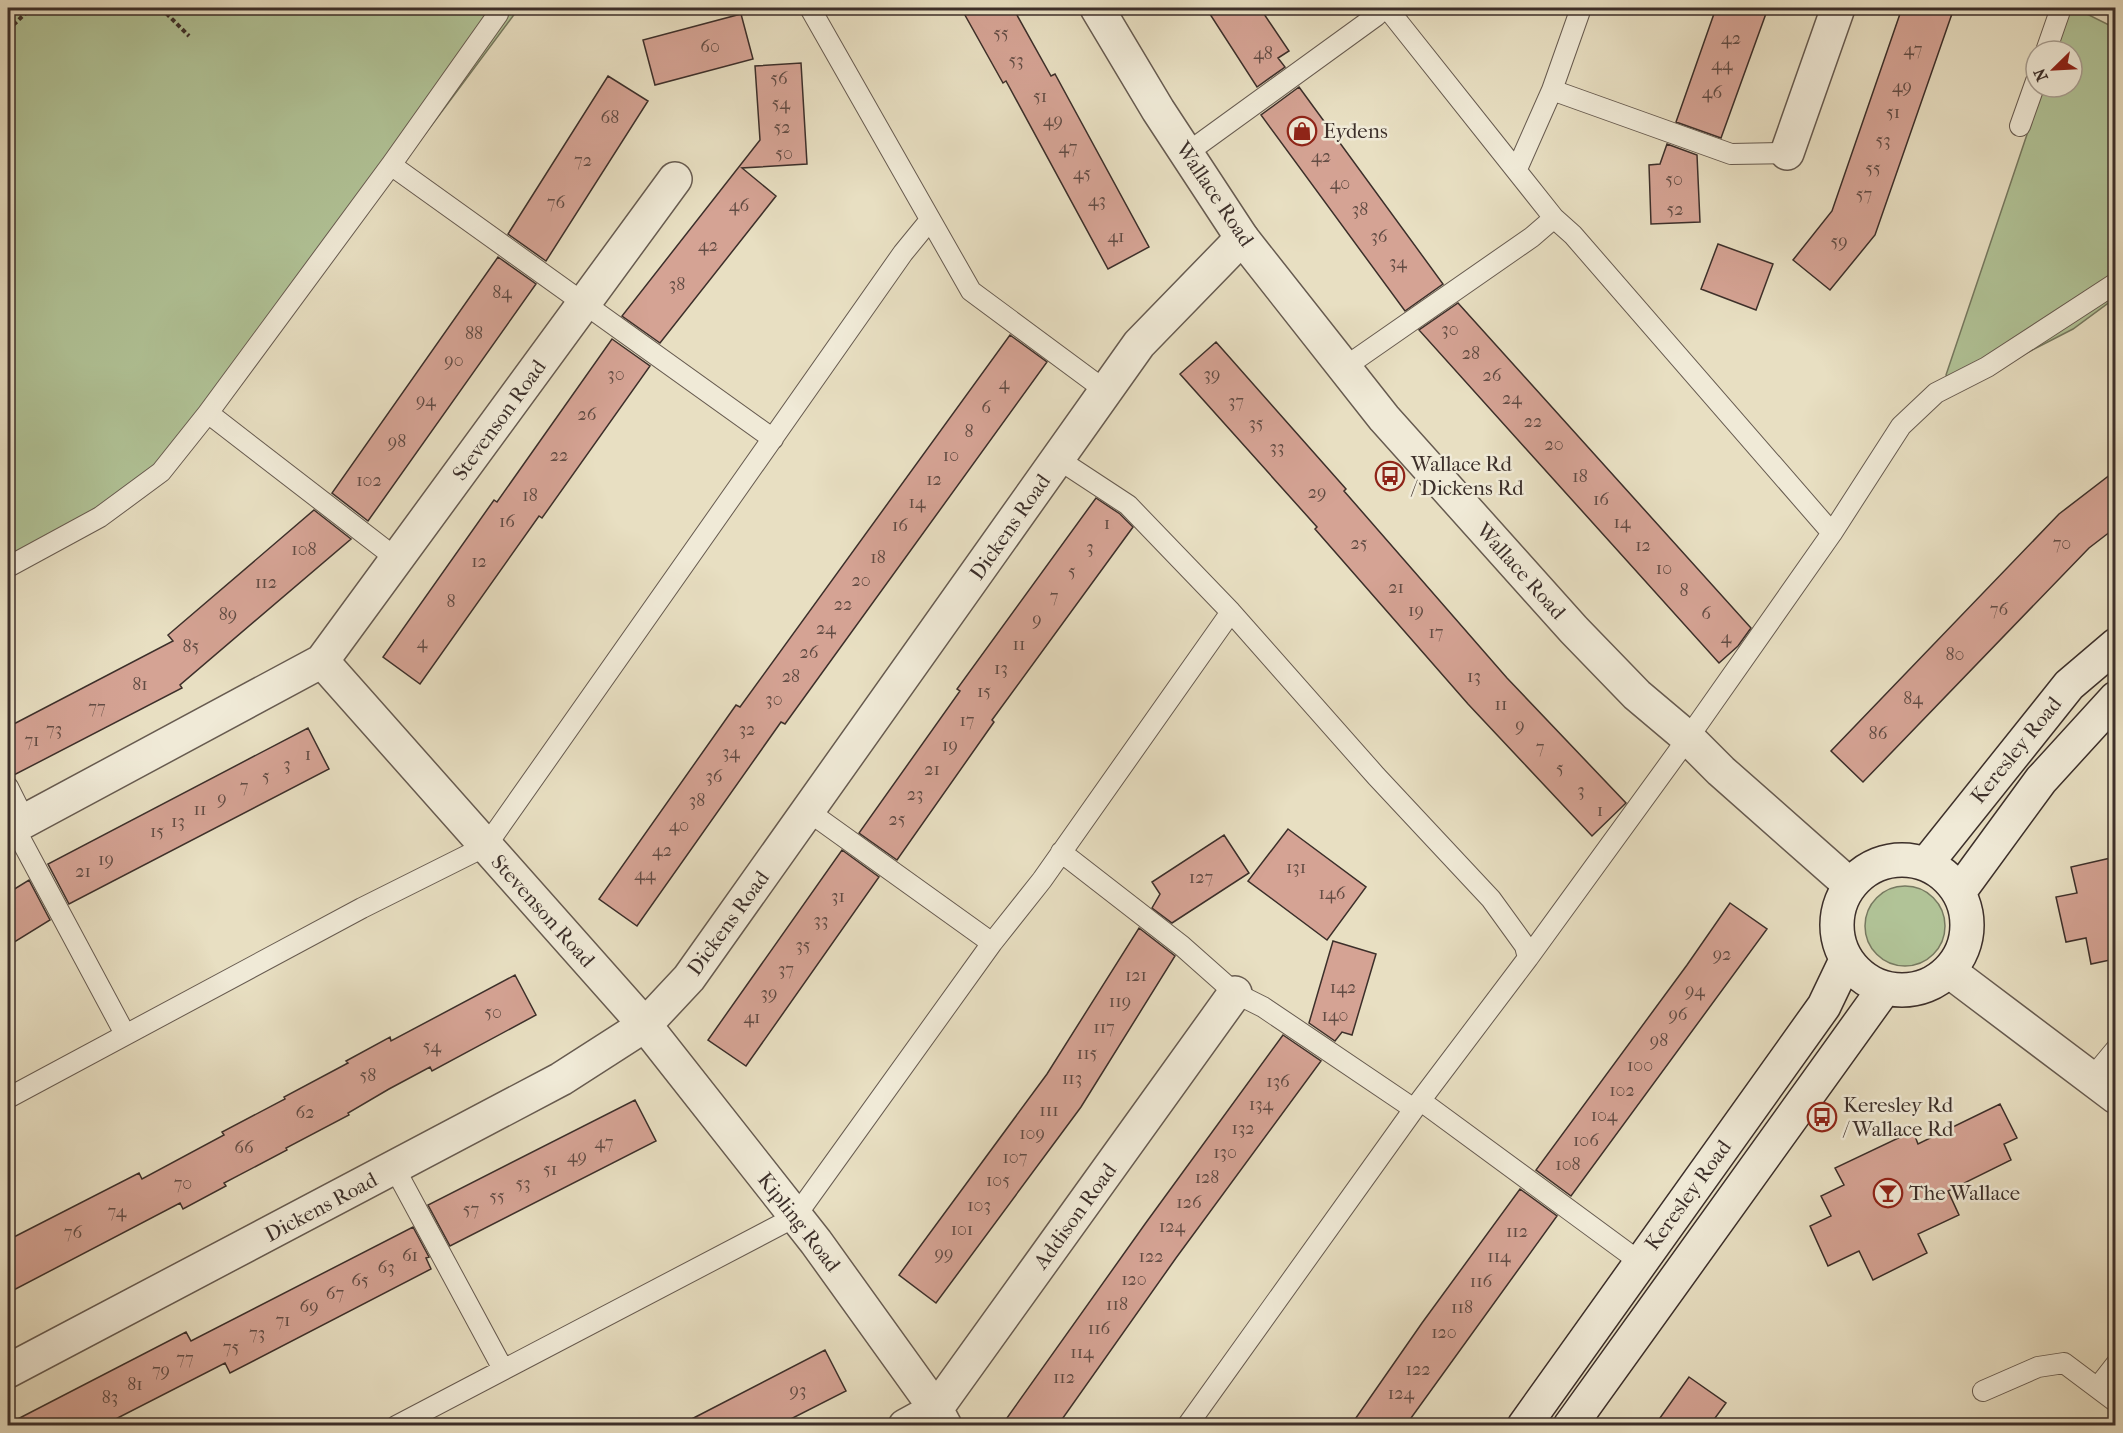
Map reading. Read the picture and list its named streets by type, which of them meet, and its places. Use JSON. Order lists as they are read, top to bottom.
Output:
{
  "streets": {
    "street": [
      "Wallace Road",
      "Stevenson Road",
      "Dickens Road",
      "Keresley Road",
      "Addison Road",
      "Kipling Road"
    ]
  },
  "crossings": [
    ["Wallace Road", "Dickens Road"],
    ["Wallace Road", "Keresley Road"],
    ["Stevenson Road", "Dickens Road"],
    ["Stevenson Road", "Kipling Road"],
    ["Dickens Road", "Kipling Road"],
    ["Addison Road", "Kipling Road"]
  ],
  "places": {
    "shop": ["Eydens"],
    "bus stop": ["Wallace Rd / Dickens Rd", "Keresley Rd / Wallace Rd"],
    "bar": ["The Wallace"]
  },
  "house_numbers": [
    "55",
    "42",
    "60",
    "47",
    "48",
    "53",
    "44",
    "56",
    "49",
    "46",
    "51",
    "54",
    "51",
    "68",
    "49",
    "52",
    "53",
    "47",
    "50",
    "42",
    "72",
    "55",
    "45",
    "50",
    "40",
    "57",
    "43",
    "76",
    "46",
    "38",
    "52",
    "41",
    "36",
    "59",
    "42",
    "34",
    "38",
    "84",
    "30",
    "88",
    "28",
    "90",
    "30",
    "39",
    "26",
    "4",
    "24",
    "94",
    "37",
    "6",
    "26",
    "22",
    "35",
    "8",
    "98",
    "20",
    "33",
    "22",
    "10",
    "18",
    "12",
    "102",
    "29",
    "18",
    "16",
    "14",
    "16",
    "14",
    "1",
    "16",
    "25",
    "70",
    "12",
    "3",
    "108",
    "18",
    "12",
    "10",
    "5",
    "20",
    "112",
    "21",
    "8",
    "7",
    "8",
    "22",
    "76",
    "19",
    "6",
    "89",
    "9",
    "24",
    "17",
    "4",
    "4",
    "11",
    "85",
    "26",
    "80",
    "13",
    "28",
    "13",
    "81",
    "15",
    "84",
    "30",
    "11",
    "77",
    "17",
    "9",
    "73",
    "32",
    "86",
    "71",
    "19",
    "7",
    "34",
    "1",
    "3",
    "5",
    "21",
    "5",
    "36",
    "7",
    "3",
    "23",
    "9",
    "38",
    "11",
    "1",
    "25",
    "13",
    "40",
    "15",
    "42",
    "19",
    "131",
    "21",
    "44",
    "127",
    "146",
    "31",
    "33",
    "35",
    "92",
    "37",
    "121",
    "142",
    "94",
    "39",
    "119",
    "50",
    "96",
    "140",
    "41",
    "117",
    "98",
    "54",
    "115",
    "100",
    "58",
    "113",
    "136",
    "102",
    "134",
    "111",
    "62",
    "104",
    "132",
    "109",
    "106",
    "47",
    "66",
    "130",
    "49",
    "107",
    "108",
    "51",
    "128",
    "105",
    "70",
    "53",
    "55",
    "126",
    "103",
    "57",
    "74",
    "124",
    "101",
    "112",
    "76",
    "99",
    "61",
    "122",
    "114",
    "63",
    "120",
    "65",
    "116",
    "67",
    "118",
    "69",
    "118",
    "71",
    "116",
    "120",
    "73",
    "75",
    "114",
    "77",
    "122",
    "79",
    "112",
    "81",
    "93",
    "124",
    "83"
  ],
  "north": "bottom left"
}
